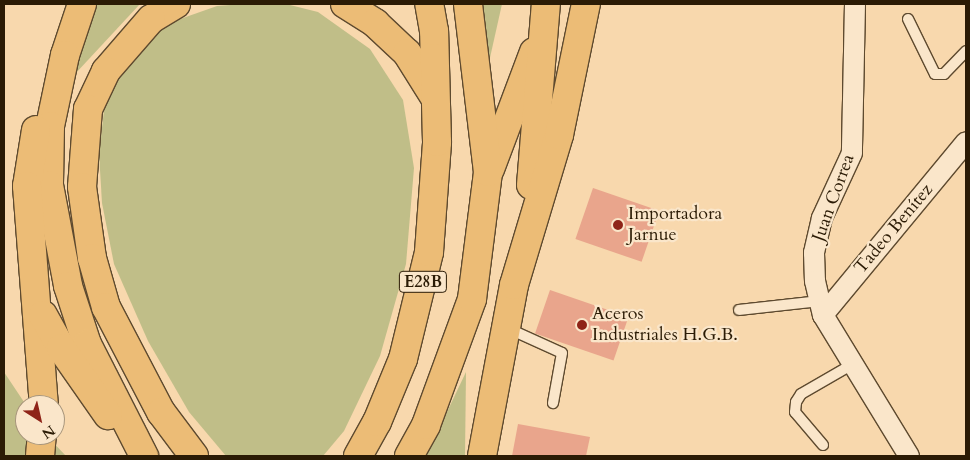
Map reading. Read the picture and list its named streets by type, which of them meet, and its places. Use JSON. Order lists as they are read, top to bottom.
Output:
{
  "streets": {
    "main road": ["E28B"],
    "street": ["Juan Correa", "Tadeo Benítez"]
  },
  "crossings": [
    ["Juan Correa", "Tadeo Benítez"]
  ],
  "places": ["Importadora Jarnue", "Aceros Industriales H.G.B."],
  "north": "bottom right"
}
